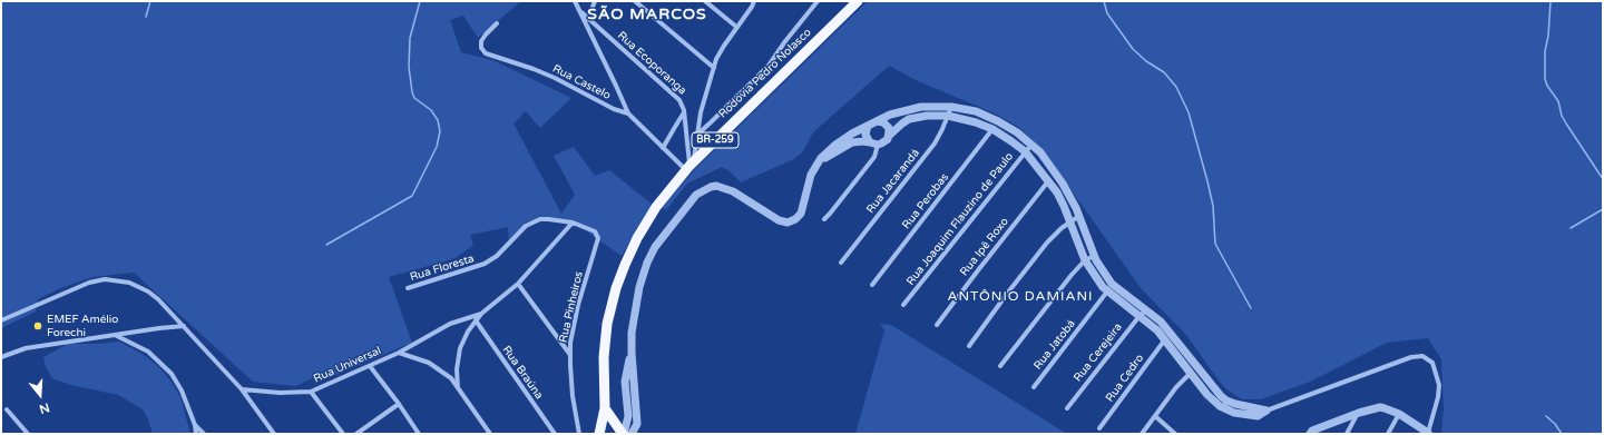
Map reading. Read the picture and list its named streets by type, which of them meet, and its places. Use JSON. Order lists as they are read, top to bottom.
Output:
{
  "streets": {
    "highway": ["Rodovia Pedro Nolasco", "BR-259"],
    "street": [
      "Rua Ecoporanga",
      "Rua Castelo",
      "Rua Jacarandá",
      "Rua Perobas",
      "Rua Joaquim Flauzino de Paulo",
      "Rua Ipê Roxo",
      "Rua Floresta",
      "Rua Pinheiros",
      "Rua Jatobá",
      "Rua Cerejeira",
      "Rua Universal",
      "Rua Braúna",
      "Rua Cedro"
    ]
  },
  "crossings": [
    ["Rua Ecoporanga", "Rodovia Pedro Nolasco"],
    ["Rua Ecoporanga", "Rua Castelo"],
    ["Rodovia Pedro Nolasco", "Rua Castelo"],
    ["Rua Floresta", "Rua Pinheiros"],
    ["Rua Floresta", "Rua Universal"]
  ],
  "districts": ["SÃO MARCOS", "ANTÔNIO DAMIANI"],
  "places": ["EMEF Amélio Forechi"],
  "north": "bottom"
}
